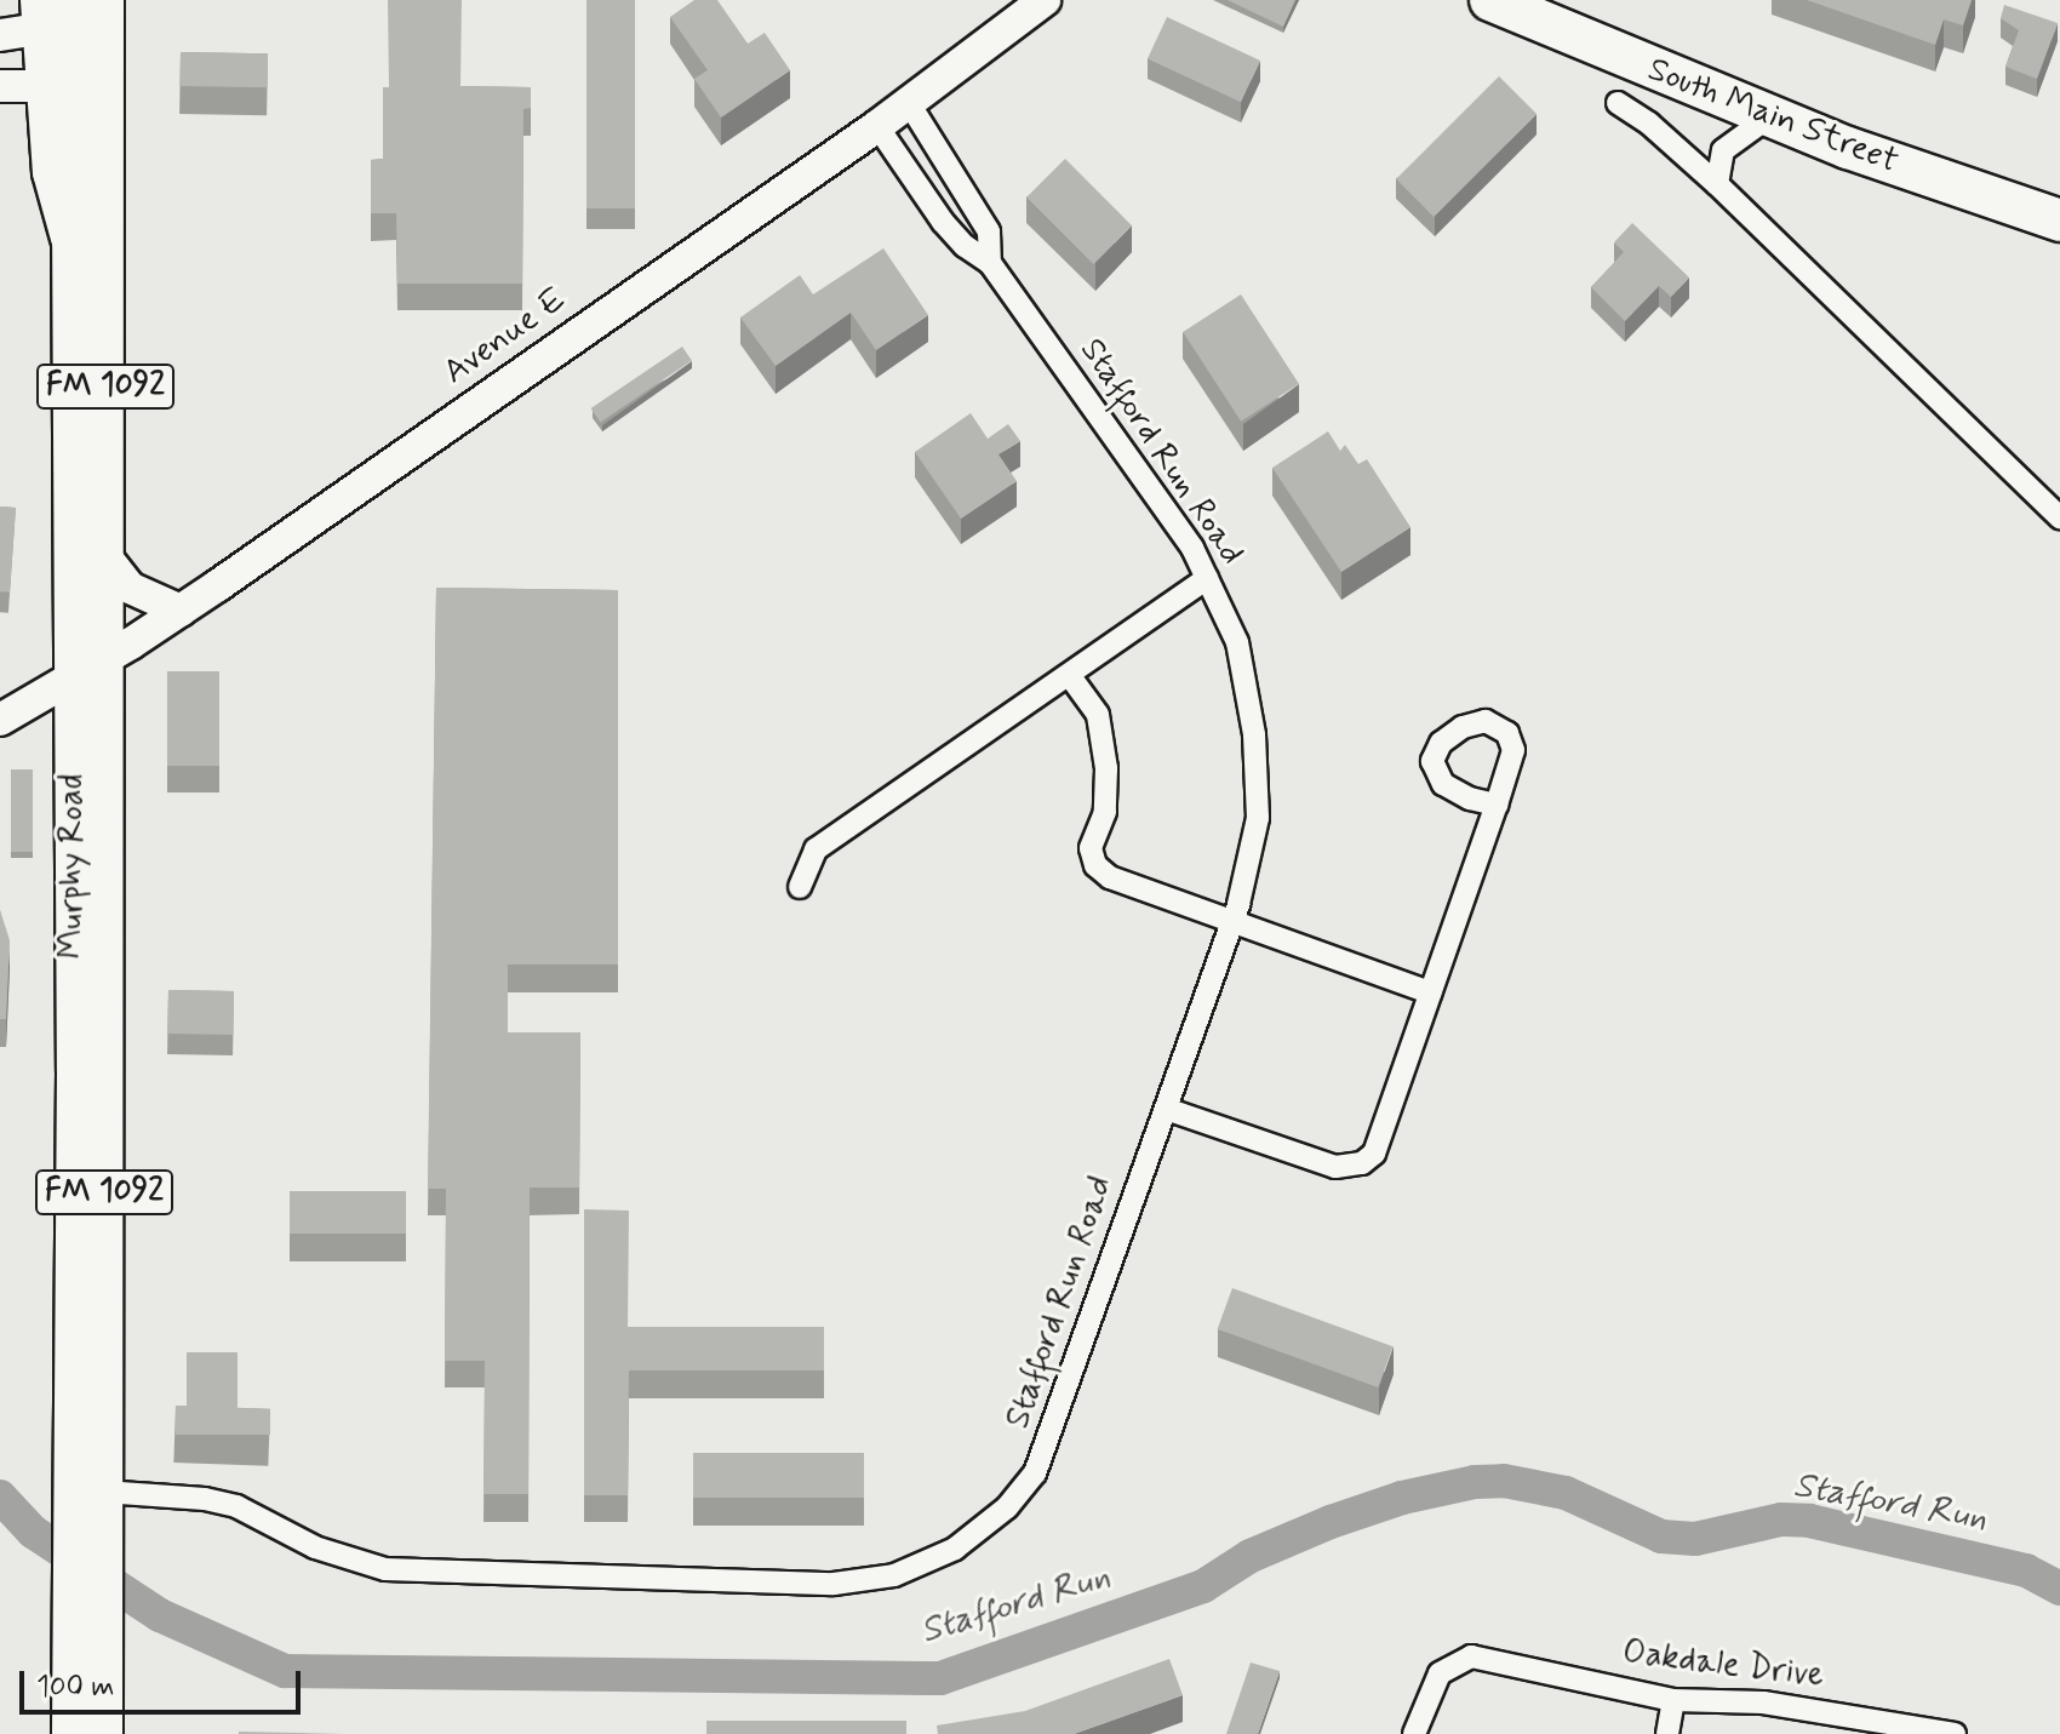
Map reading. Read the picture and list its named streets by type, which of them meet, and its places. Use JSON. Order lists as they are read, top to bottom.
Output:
{
  "streets": {
    "highway": ["South Main Street"],
    "main road": ["FM 1092", "Murphy Road"],
    "street": ["Avenue E", "Stafford Run Road", "Oakdale Drive"]
  },
  "crossings": [
    ["Avenue E", "Stafford Run Road"],
    ["Avenue E", "Murphy Road"],
    ["Stafford Run Road", "Murphy Road"]
  ],
  "water": ["Stafford Run"],
  "scale_bar": "100 m"
}
